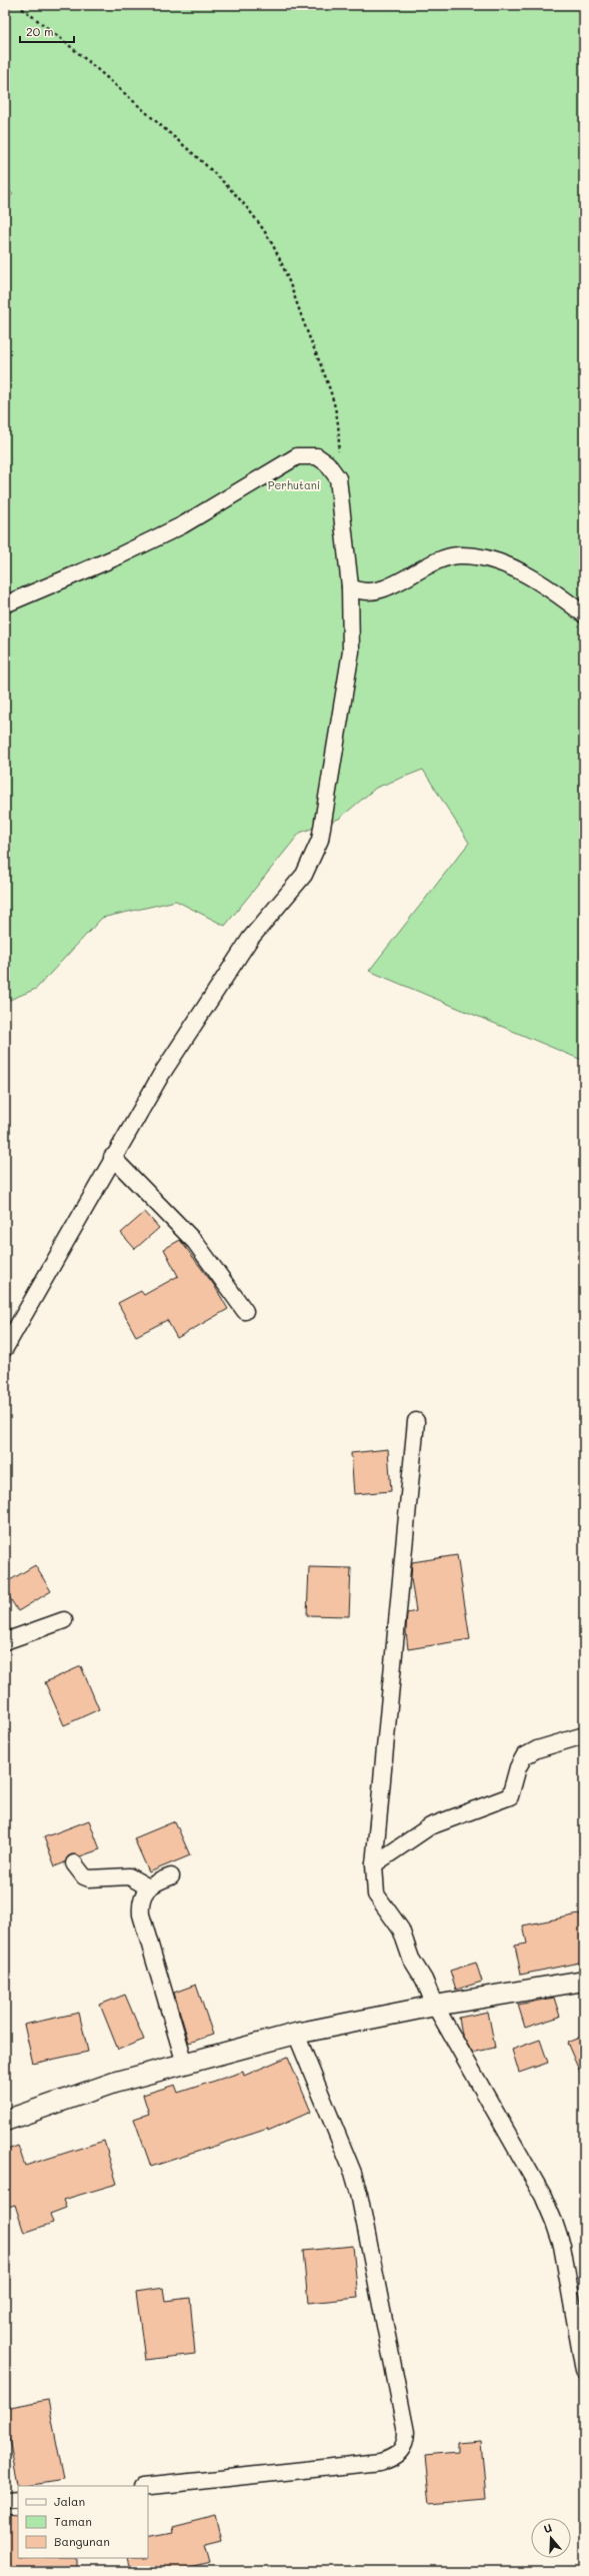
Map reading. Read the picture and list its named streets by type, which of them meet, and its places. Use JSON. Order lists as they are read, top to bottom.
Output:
{
  "parks": ["Perhutani"],
  "legend": ["Jalan", "Taman", "Bangunan"],
  "scale_bar": "20 m",
  "north": "top"
}
